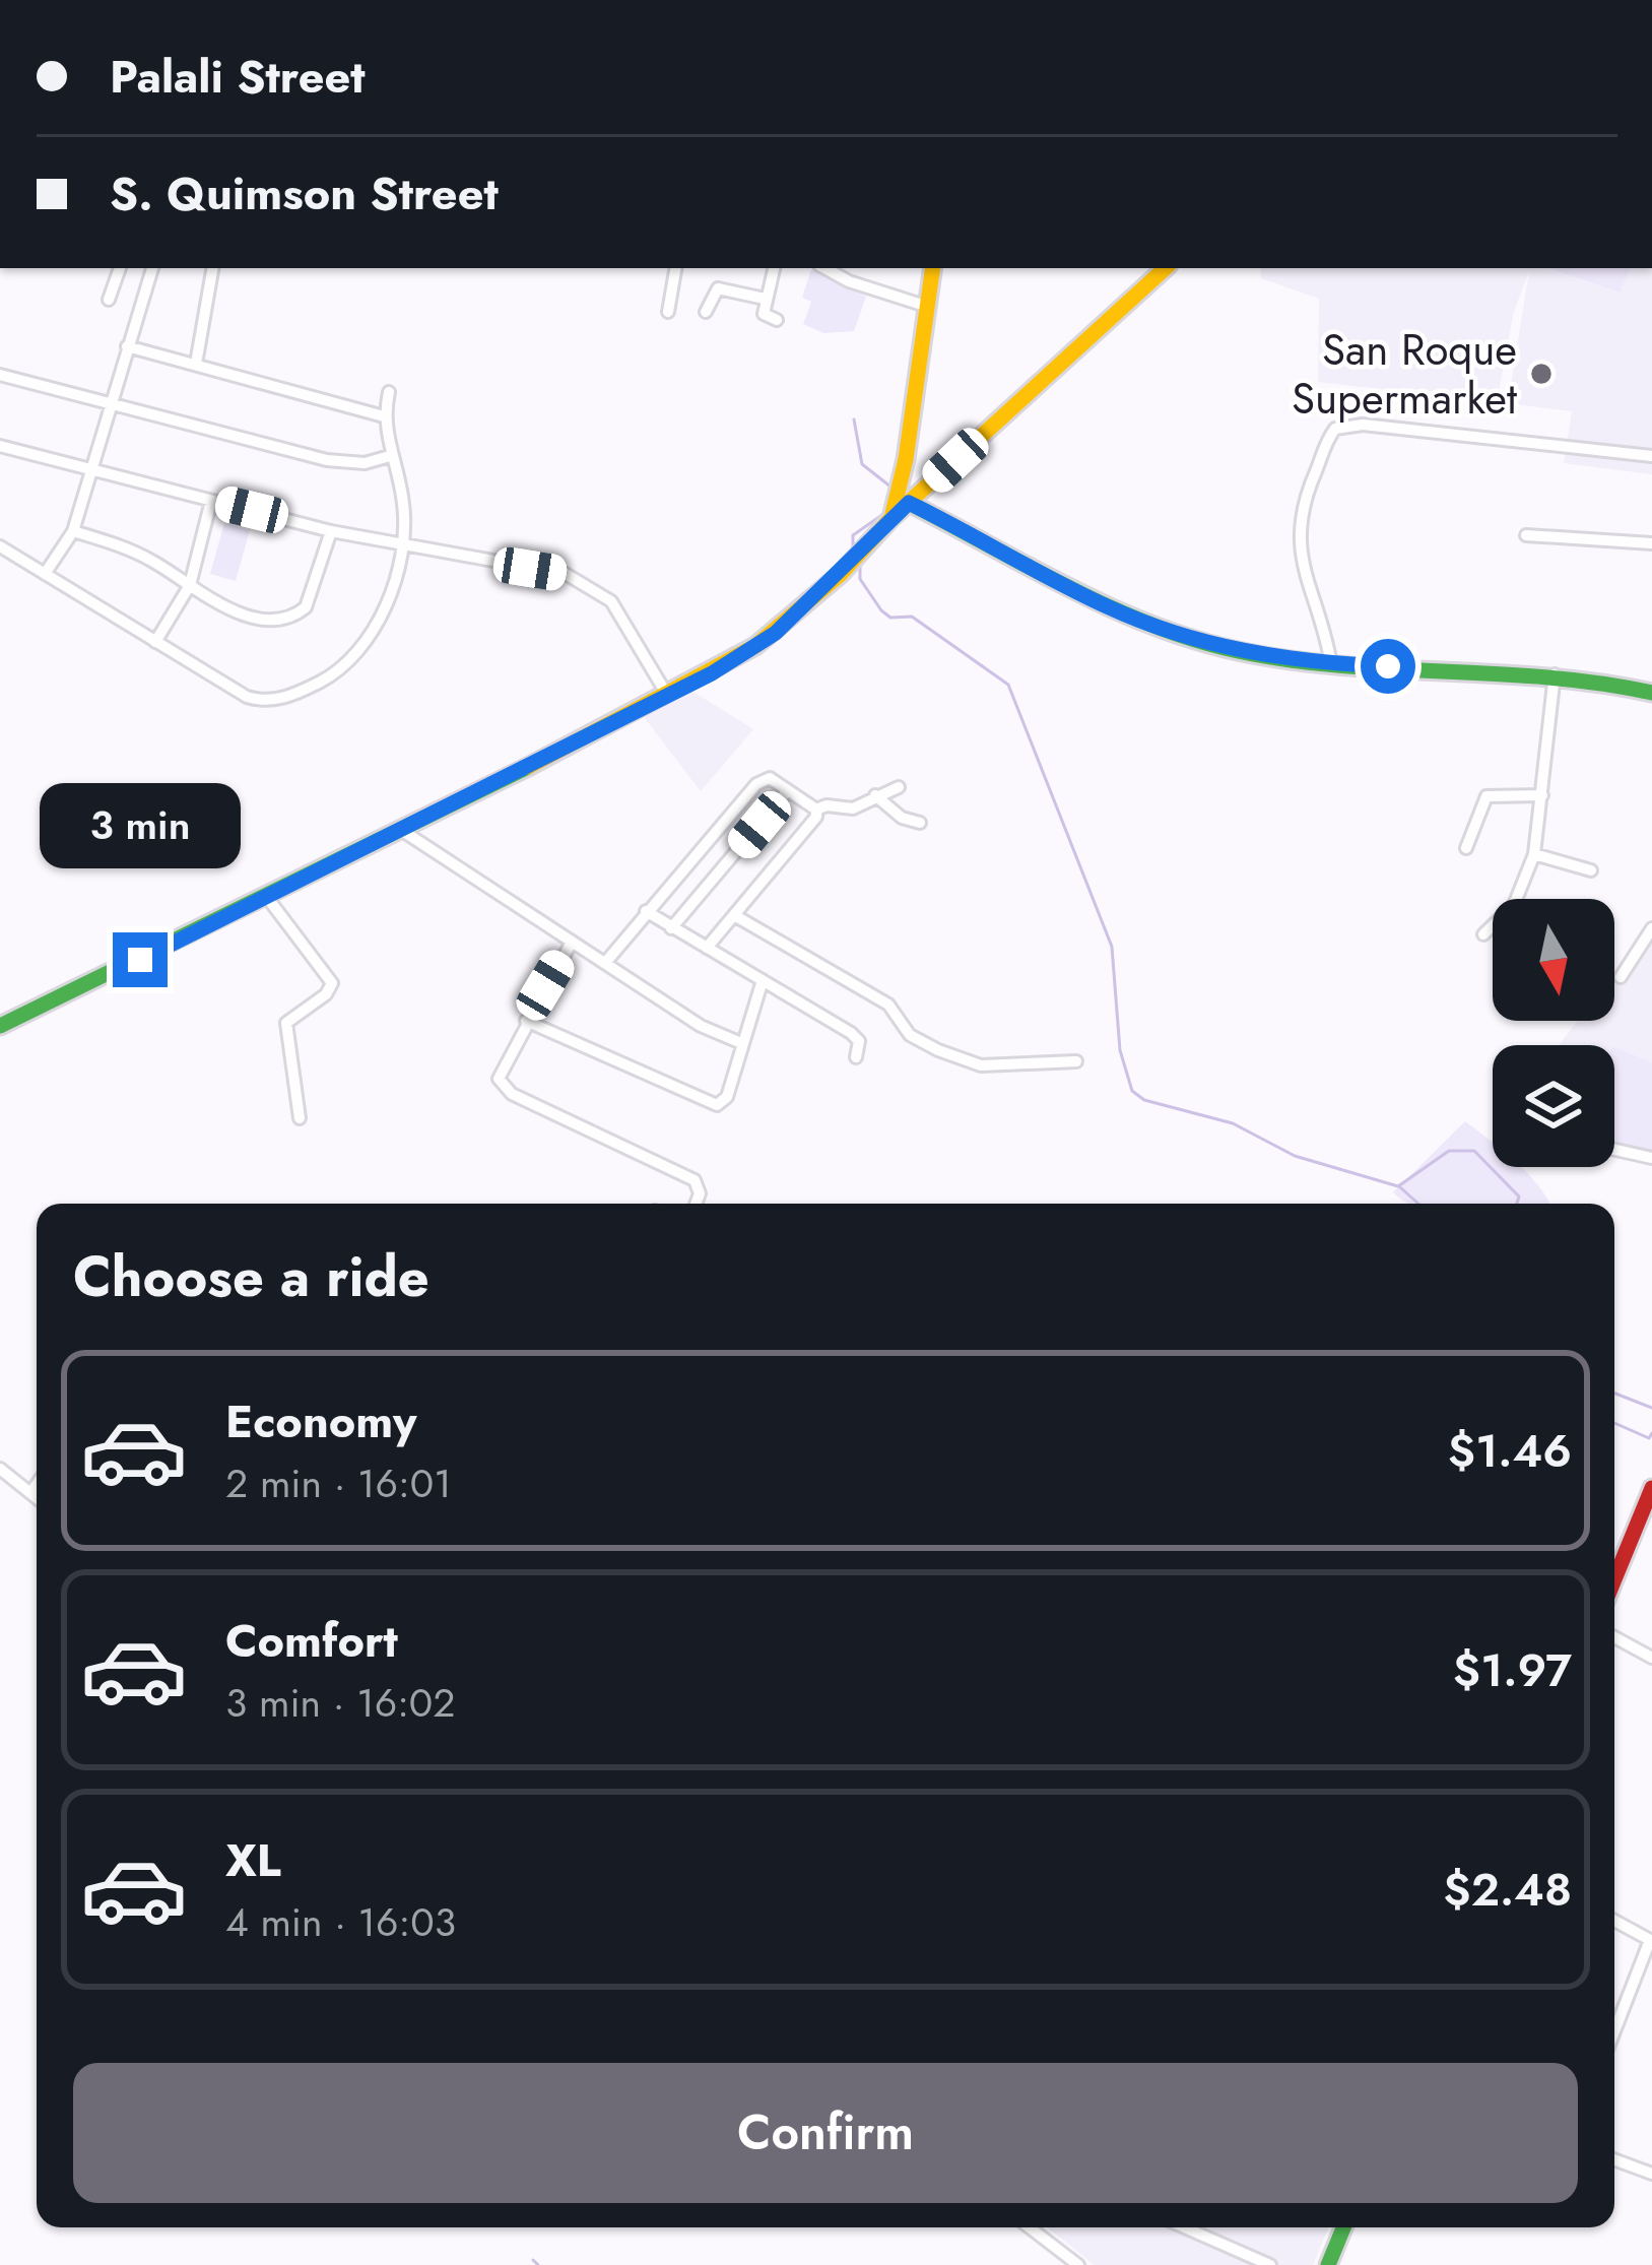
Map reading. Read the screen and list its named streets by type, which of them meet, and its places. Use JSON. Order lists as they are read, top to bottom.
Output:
{
  "places": ["San Roque Supermarket"],
  "north": "bottom",
  "page": {
    "banner": ["Palali Street", "S. Quimson Street"],
    "bubble": "3 min",
    "heading": "Choose a ride",
    "list": [
      {
        "name": "Economy",
        "note": "2 min · 16:01",
        "value": "$1.46"
      },
      {
        "name": "Comfort",
        "note": "3 min · 16:02",
        "value": "$1.97"
      },
      {
        "name": "XL",
        "note": "4 min · 16:03",
        "value": "$2.48"
      }
    ],
    "buttons": "Confirm"
  }
}
